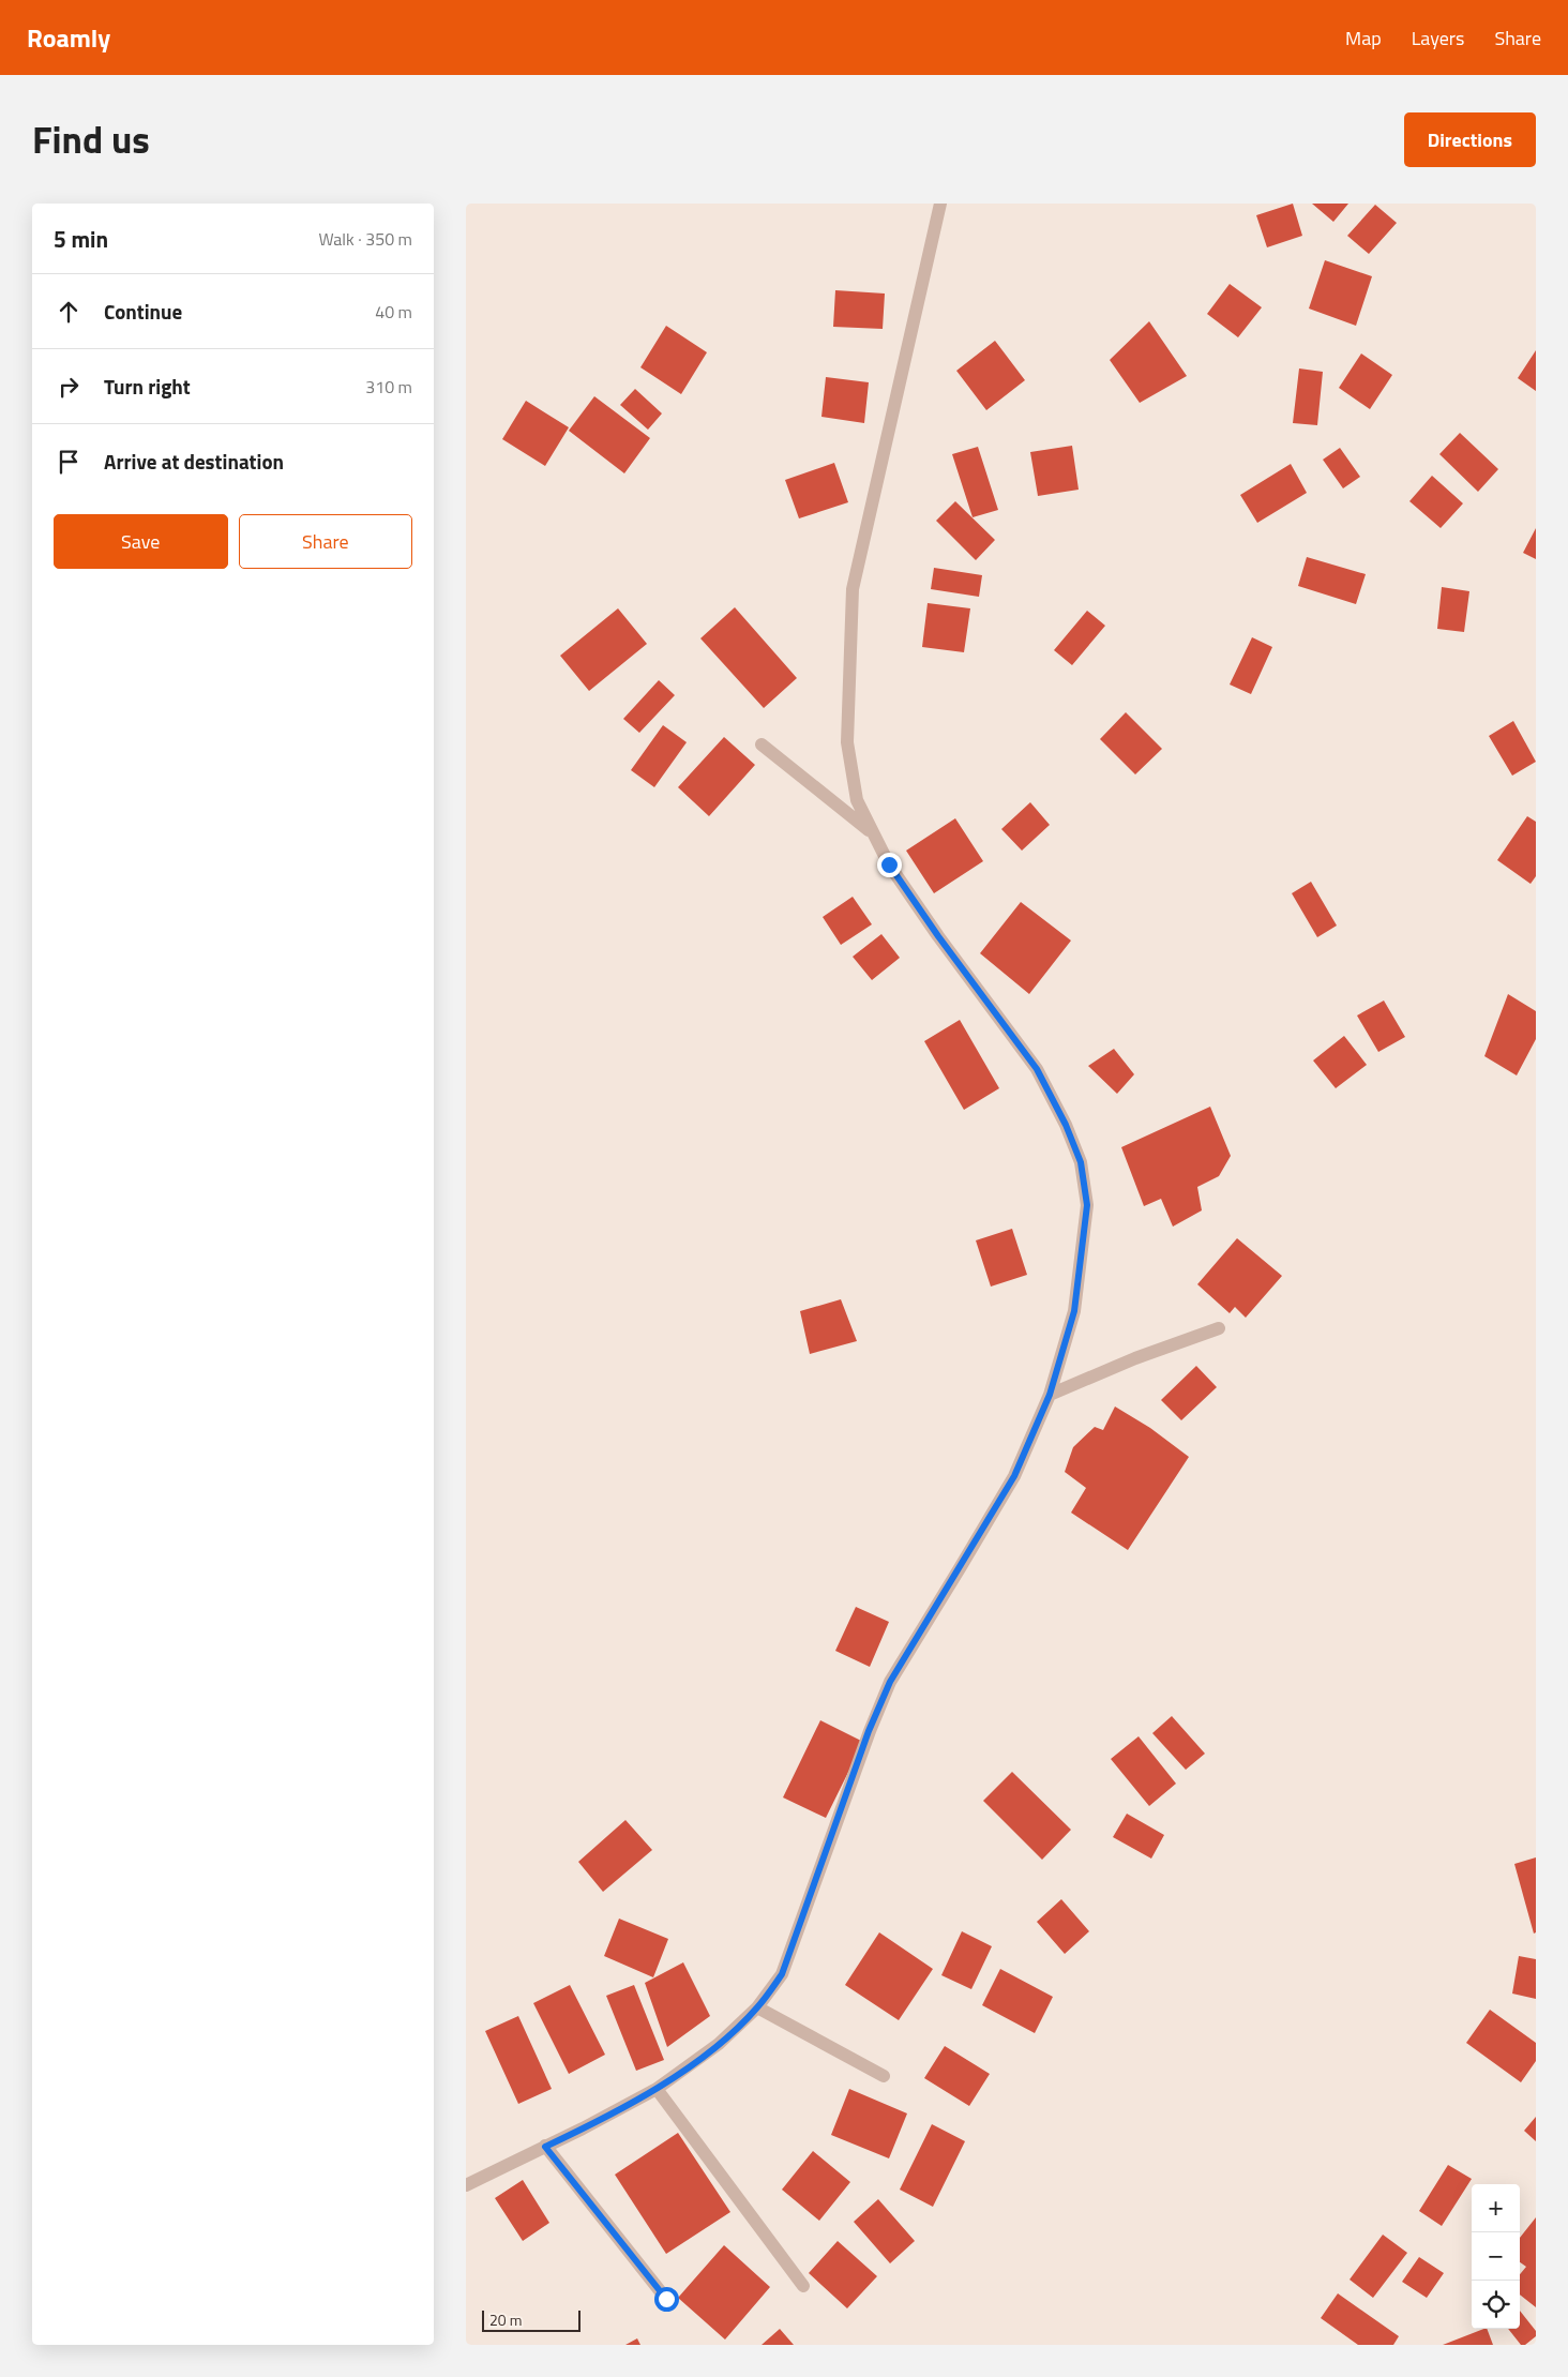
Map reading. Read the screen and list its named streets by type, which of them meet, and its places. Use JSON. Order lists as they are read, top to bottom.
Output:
{
  "scale_bar": "20 m",
  "page": {
    "header": "Roamly",
    "nav": ["Map", "Layers", "Share"],
    "title": "Find us",
    "buttons": [
      "Directions",
      ["Save", "Share"]
    ],
    "heading": ["5 min", "Walk · 350 m"],
    "list": [
      ["Continue", "40 m"],
      ["Turn right", "310 m"],
      "Arrive at destination"
    ],
    "map_buttons": ["+", "−"],
    "scale": "20 m"
  }
}
